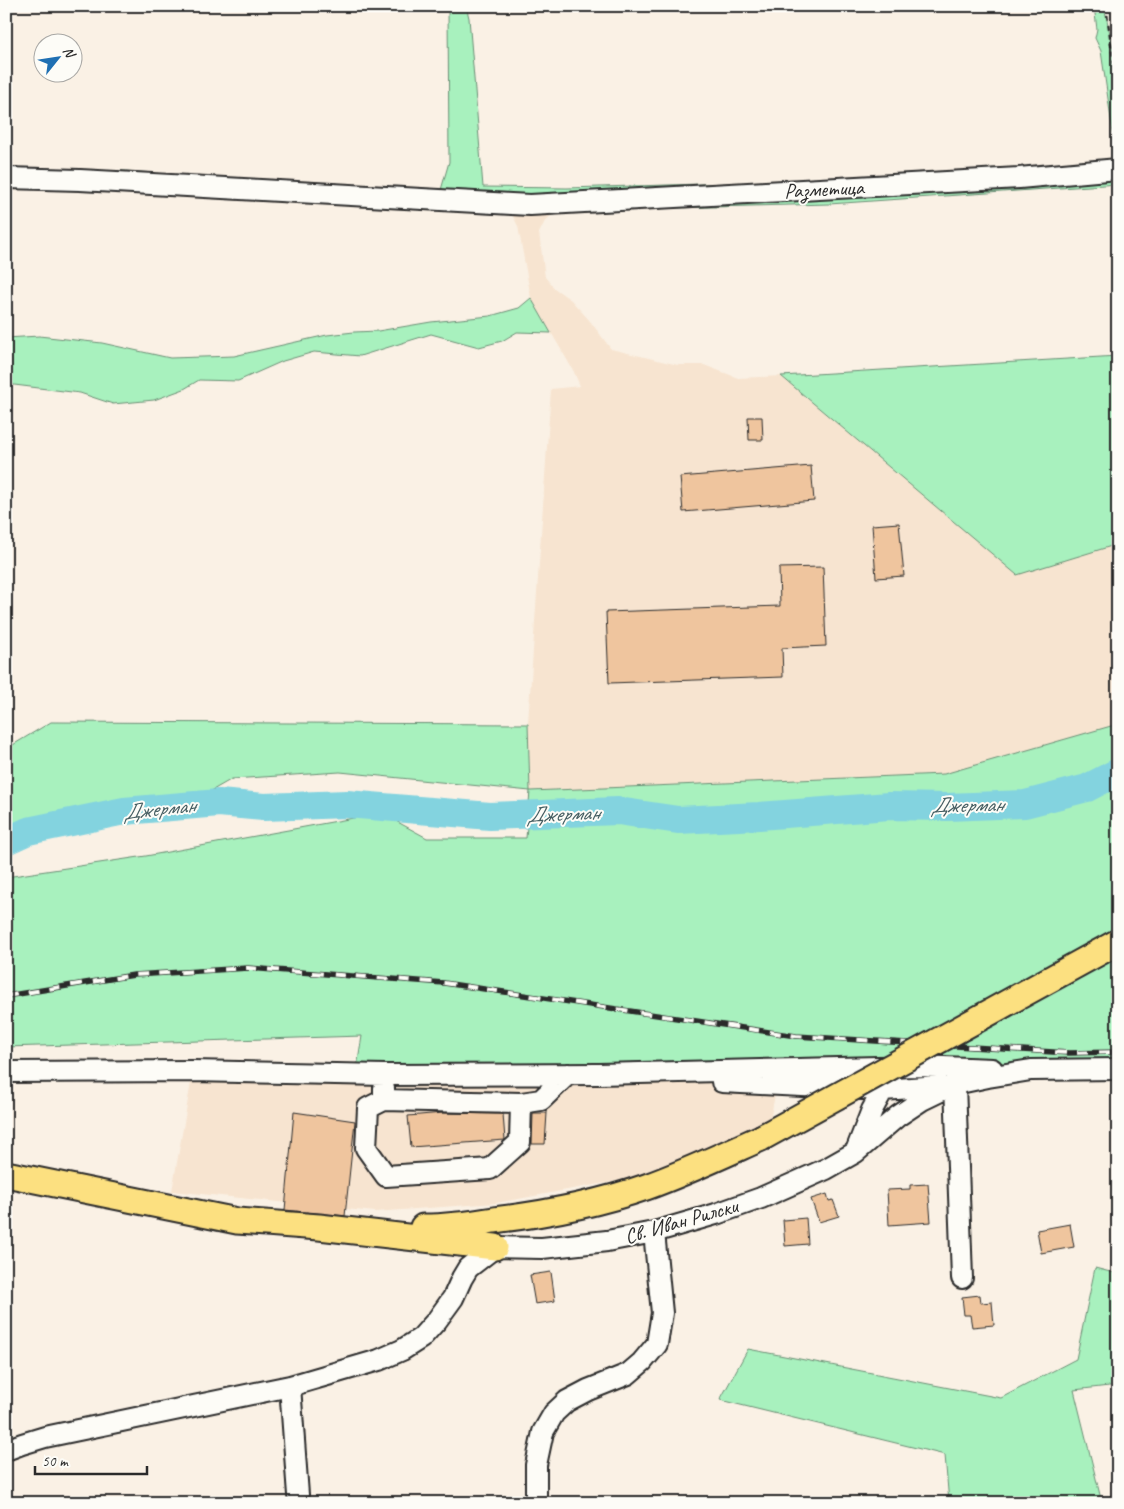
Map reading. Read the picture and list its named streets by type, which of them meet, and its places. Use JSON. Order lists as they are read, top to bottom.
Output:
{
  "streets": {
    "street": ["Разметица", "Св. Иван Рилски"]
  },
  "water": ["Джерман"],
  "scale_bar": "50 m",
  "north": "top right"
}
